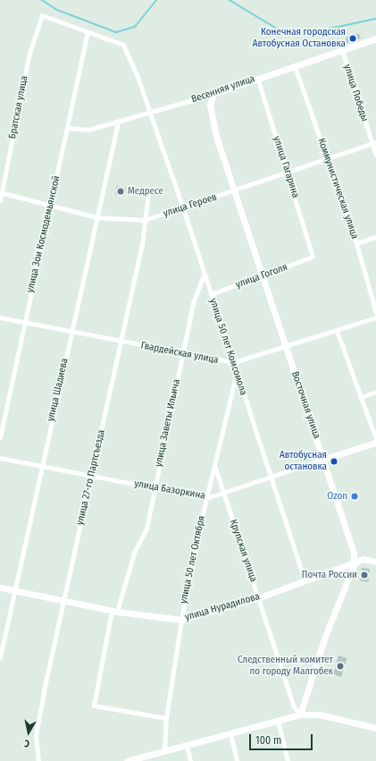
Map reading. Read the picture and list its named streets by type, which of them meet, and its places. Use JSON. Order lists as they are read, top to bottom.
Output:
{
  "streets": {
    "street": [
      "Весенняя улица",
      "улица Победы",
      "Братская улица",
      "улица Гагарина",
      "Коммунистическая улица",
      "улица Героев",
      "улица Зои Космодемьянской",
      "улица Гоголя",
      "улица 50 лет Комсомола",
      "Гвардейская улица",
      "улица Шадиева",
      "Восточная улица",
      "улица Заветы Ильича",
      "улица 27-го Партсъезда",
      "улица Базоркина",
      "Крупская улица",
      "улица 50 лет Октября",
      "улица Нурадилова"
    ]
  },
  "crossings": [
    ["Весенняя улица", "улица Победы"],
    ["Весенняя улица", "улица Гагарина"],
    ["Весенняя улица", "Коммунистическая улица"],
    ["Весенняя улица", "улица Зои Космодемьянской"],
    ["Весенняя улица", "улица 50 лет Комсомола"],
    ["Весенняя улица", "улица Шадиева"],
    ["Весенняя улица", "Восточная улица"],
    ["улица Победы", "улица Героев"],
    ["Братская улица", "улица Героев"],
    ["Братская улица", "улица 50 лет Комсомола"],
    ["улица Гагарина", "улица Героев"],
    ["улица Гагарина", "улица Гоголя"],
    ["Коммунистическая улица", "улица Героев"],
    ["улица Героев", "улица Зои Космодемьянской"],
    ["улица Героев", "улица 50 лет Комсомола"],
    ["улица Героев", "улица Шадиева"],
    ["улица Героев", "Восточная улица"],
    ["улица Героев", "улица 27-го Партсъезда"],
    ["улица Зои Космодемьянской", "улица 50 лет Комсомола"],
    ["улица Зои Космодемьянской", "Гвардейская улица"],
    ["улица Гоголя", "улица 50 лет Комсомола"],
    ["улица Гоголя", "Восточная улица"],
    ["улица 50 лет Комсомола", "Гвардейская улица"],
    ["улица 50 лет Комсомола", "улица Заветы Ильича"],
    ["улица 50 лет Комсомола", "улица Базоркина"],
    ["улица 50 лет Комсомола", "улица 50 лет Октября"],
    ["улица 50 лет Комсомола", "улица Нурадилова"],
    ["Гвардейская улица", "улица Шадиева"],
    ["Гвардейская улица", "Восточная улица"],
    ["Гвардейская улица", "улица Заветы Ильича"],
    ["Гвардейская улица", "улица 27-го Партсъезда"],
    ["улица Шадиева", "улица Базоркина"],
    ["улица Шадиева", "улица Нурадилова"],
    ["Восточная улица", "улица Базоркина"],
    ["Восточная улица", "Крупская улица"],
    ["Восточная улица", "улица Нурадилова"],
    ["улица Заветы Ильича", "улица Базоркина"],
    ["улица Заветы Ильича", "улица 50 лет Октября"],
    ["улица Заветы Ильича", "улица Нурадилова"],
    ["улица 27-го Партсъезда", "улица Базоркина"],
    ["улица 27-го Партсъезда", "улица Нурадилова"],
    ["улица Базоркина", "Крупская улица"],
    ["улица Базоркина", "улица 50 лет Октября"],
    ["Крупская улица", "улица 50 лет Октября"],
    ["Крупская улица", "улица Нурадилова"],
    ["улица 50 лет Октября", "улица Нурадилова"]
  ],
  "places": [
    "Конечная городская Автобусная Остановка",
    "Медресе",
    "Автобусная остановка",
    "Ozon",
    "Почта России",
    "Следственный комитет по городу Малгобек"
  ],
  "scale_bar": "100 m",
  "north": "bottom"
}
